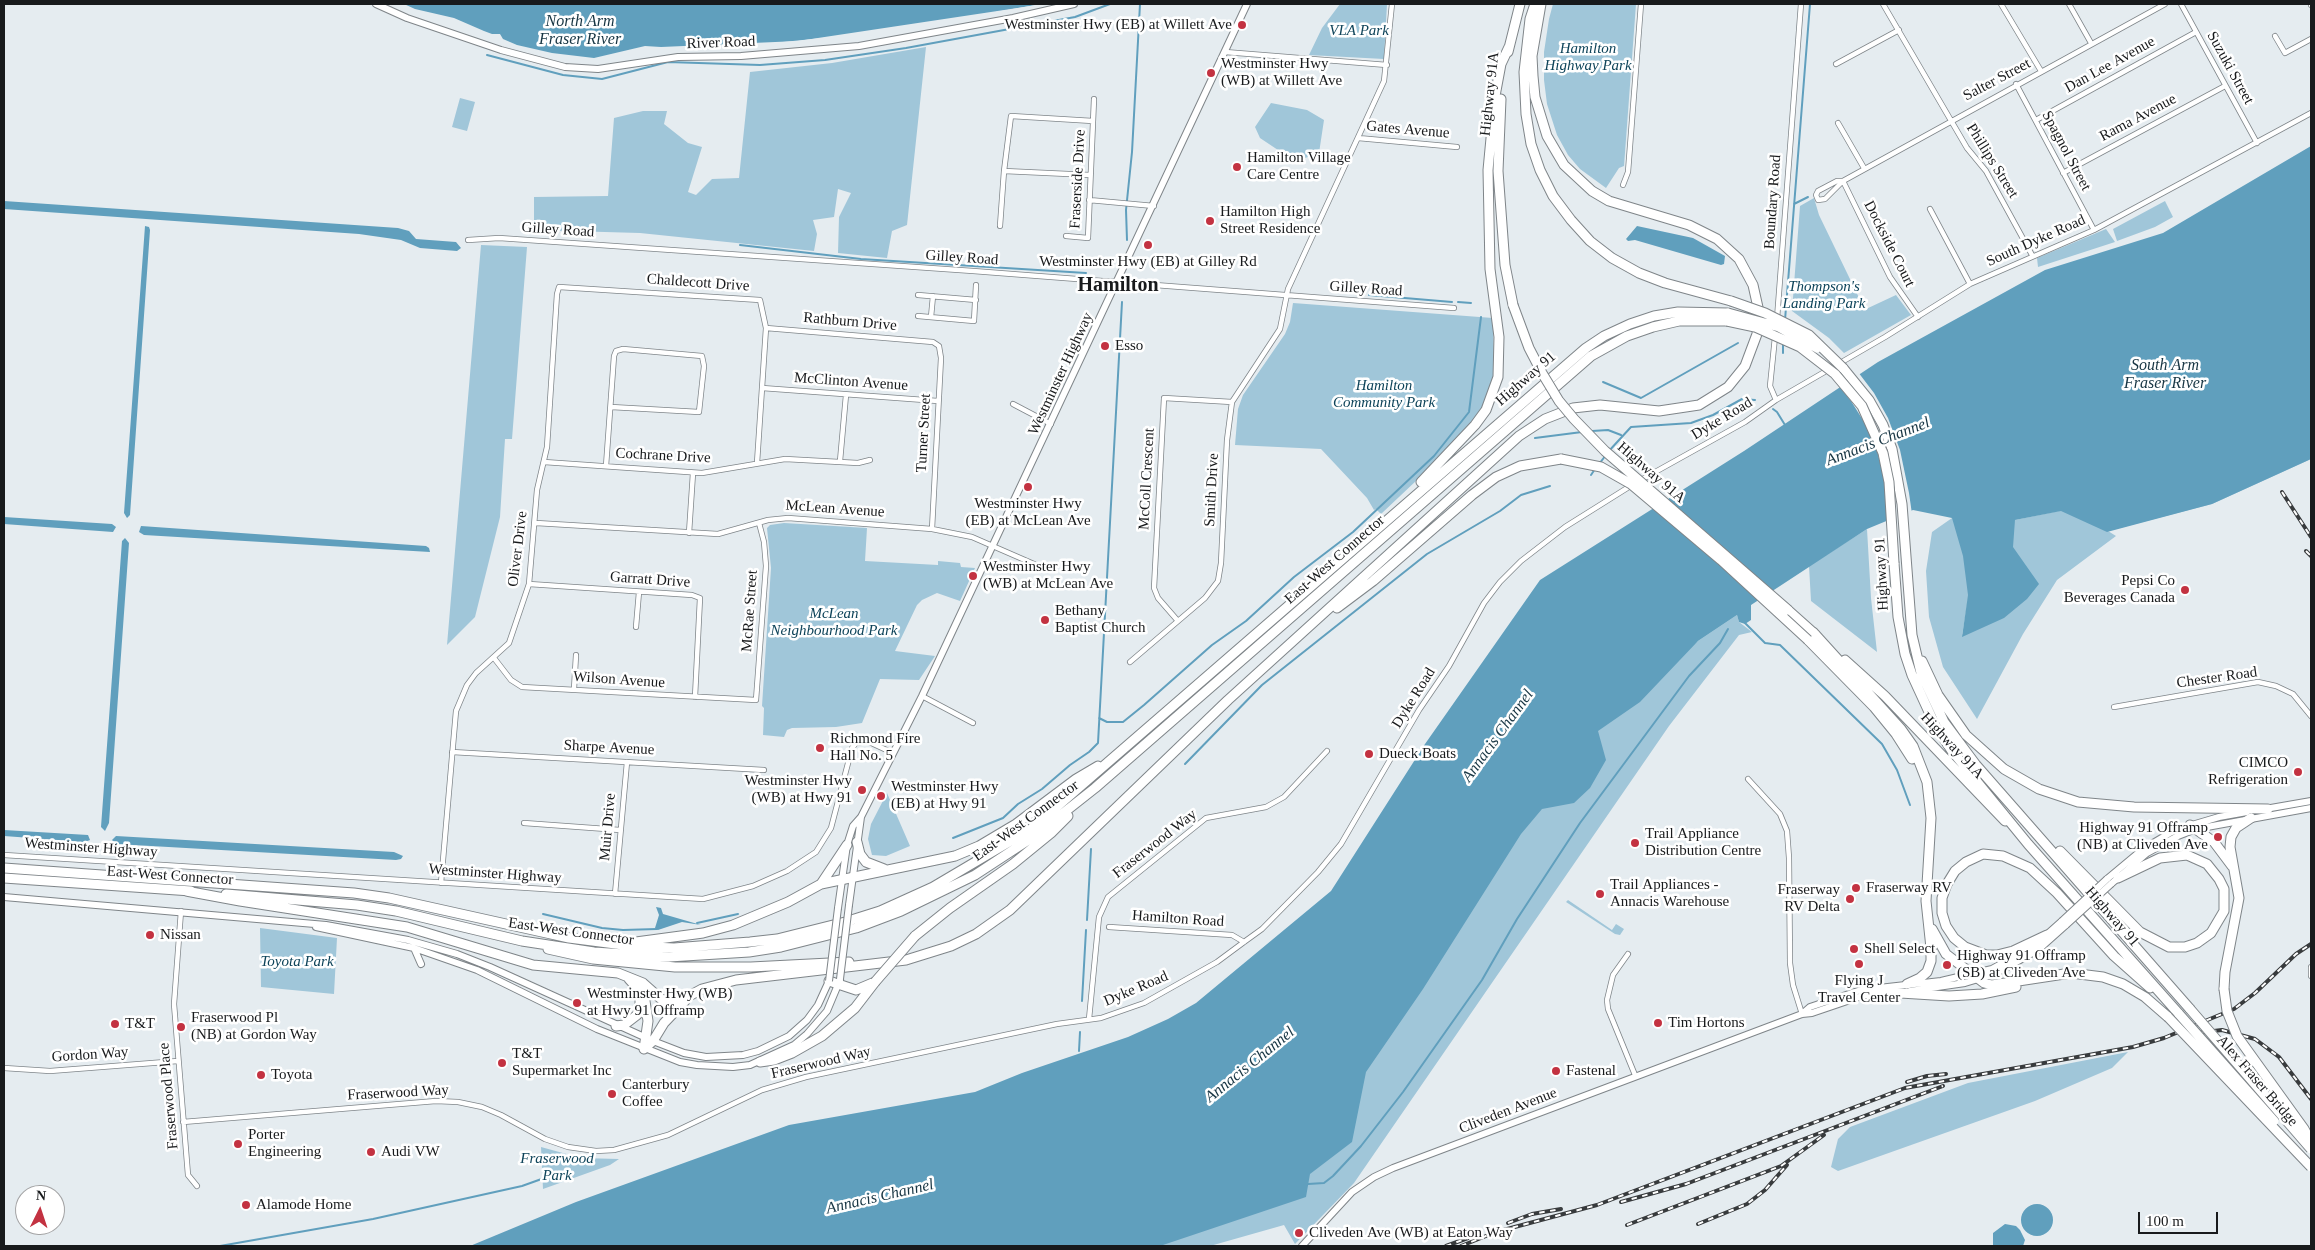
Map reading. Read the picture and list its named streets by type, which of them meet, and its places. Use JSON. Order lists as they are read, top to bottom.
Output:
{
  "streets": {
    "highway": [
      "Highway 91A",
      "Highway 91",
      "East-West Connector",
      "Alex Fraser Bridge"
    ],
    "main road": ["River Road", "Westminster Highway", "Cliveden Avenue"],
    "street": [
      "Dan Lee Avenue",
      "Suzuki Street",
      "Salter Street",
      "Rama Avenue",
      "Gates Avenue",
      "Spagnol Street",
      "Phillips Street",
      "Fraserside Drive",
      "Boundary Road",
      "Gilley Road",
      "South Dyke Road",
      "Dockside Court",
      "Chaldecott Drive",
      "Rathburn Drive",
      "McClinton Avenue",
      "Dyke Road",
      "Turner Street",
      "Cochrane Drive",
      "McColl Crescent",
      "Smith Drive",
      "McLean Avenue",
      "Oliver Drive",
      "Garratt Drive",
      "McRae Street",
      "Chester Road",
      "Wilson Avenue",
      "Sharpe Avenue",
      "Muir Drive",
      "Fraserwood Way",
      "Hamilton Road",
      "Gordon Way",
      "Fraserwood Place"
    ]
  },
  "crossings": [
    ["Dan Lee Avenue", "Suzuki Street"],
    ["Dan Lee Avenue", "Spagnol Street"],
    ["Suzuki Street", "Rama Avenue"],
    ["Suzuki Street", "South Dyke Road"],
    ["Salter Street", "Spagnol Street"],
    ["Salter Street", "Phillips Street"],
    ["Salter Street", "Dockside Court"],
    ["Highway 91A", "Highway 91"],
    ["Rama Avenue", "Spagnol Street"],
    ["Gates Avenue", "Smith Drive"],
    ["Spagnol Street", "South Dyke Road"],
    ["Phillips Street", "South Dyke Road"],
    ["Boundary Road", "South Dyke Road"],
    ["Boundary Road", "Dyke Road"],
    ["Gilley Road", "Westminster Highway"],
    ["Gilley Road", "Smith Drive"],
    ["South Dyke Road", "Dockside Court"],
    ["South Dyke Road", "Dyke Road"],
    ["Chaldecott Drive", "Rathburn Drive"],
    ["Chaldecott Drive", "McClinton Avenue"],
    ["Chaldecott Drive", "Cochrane Drive"],
    ["Chaldecott Drive", "Oliver Drive"],
    ["Rathburn Drive", "Turner Street"],
    ["Westminster Highway", "McLean Avenue"],
    ["Westminster Highway", "Oliver Drive"],
    ["Westminster Highway", "Muir Drive"],
    ["Westminster Highway", "Fraserwood Place"],
    ["Highway 91", "East-West Connector"],
    ["Highway 91", "Alex Fraser Bridge"],
    ["McClinton Avenue", "Turner Street"],
    ["Dyke Road", "Fraserwood Way"],
    ["Dyke Road", "Hamilton Road"],
    ["Turner Street", "McLean Avenue"],
    ["Cochrane Drive", "Oliver Drive"],
    ["McColl Crescent", "Smith Drive"],
    ["McLean Avenue", "Oliver Drive"],
    ["McLean Avenue", "McRae Street"],
    ["Oliver Drive", "Garratt Drive"],
    ["Oliver Drive", "Wilson Avenue"],
    ["Oliver Drive", "Sharpe Avenue"],
    ["Garratt Drive", "Wilson Avenue"],
    ["McRae Street", "Wilson Avenue"],
    ["Sharpe Avenue", "Muir Drive"],
    ["Fraserwood Way", "Fraserwood Place"],
    ["Gordon Way", "Fraserwood Place"]
  ],
  "districts": ["Hamilton"],
  "water": ["North Arm Fraser River", "South Arm Fraser River", "Annacis Channel"],
  "parks": [
    "VLA Park",
    "Hamilton Highway Park",
    "Thompson's Landing Park",
    "Hamilton Community Park",
    "McLean Neighbourhood Park",
    "Toyota Park",
    "Fraserwood Park"
  ],
  "places": [
    "Westminster Hwy (EB) at Willett Ave",
    "Westminster Hwy (WB) at Willett Ave",
    "Hamilton Village Care Centre",
    "Hamilton High Street Residence",
    "Westminster Hwy (EB) at Gilley Rd",
    "Esso",
    "Westminster Hwy (EB) at McLean Ave",
    "Westminster Hwy (WB) at McLean Ave",
    "Pepsi Co Beverages Canada",
    "Bethany Baptist Church",
    "Richmond Fire Hall No. 5",
    "Dueck Boats",
    "CIMCO Refrigeration",
    "Westminster Hwy (WB) at Hwy 91",
    "Westminster Hwy (EB) at Hwy 91",
    "Highway 91 Offramp (NB) at Cliveden Ave",
    "Trail Appliance Distribution Centre",
    "Fraserway RV",
    "Trail Appliances - Annacis Warehouse",
    "Fraserway RV Delta",
    "Nissan",
    "Shell Select",
    "Flying J Travel Center",
    "Highway 91 Offramp (SB) at Cliveden Ave",
    "Westminster Hwy (WB) at Hwy 91 Offramp",
    "Tim Hortons",
    "T&T",
    "Fraserwood Pl (NB) at Gordon Way",
    "T&T Supermarket Inc",
    "Fastenal",
    "Toyota",
    "Canterbury Coffee",
    "Porter Engineering",
    "Audi VW",
    "Alamode Home",
    "Cliveden Ave (WB) at Eaton Way"
  ],
  "scale_bar": "100 m",
  "north": "top"
}
